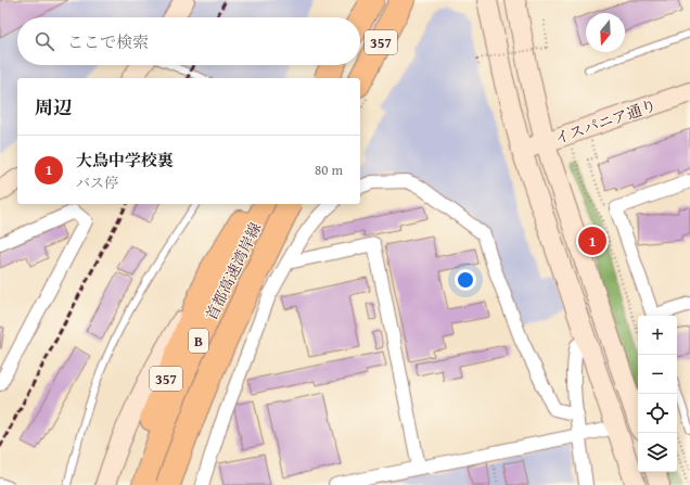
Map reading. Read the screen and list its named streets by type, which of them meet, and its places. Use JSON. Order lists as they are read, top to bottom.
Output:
{
  "streets": {
    "highway": ["357", "首都高速湾岸線", "B"],
    "street": ["イスパニア通り"]
  },
  "crossings": [
    ["357", "首都高速湾岸線"]
  ],
  "north": "bottom",
  "page": {
    "search": "ここで検索",
    "heading": "周辺",
    "list": [
      {
        "mark": "1",
        "name": "大鳥中学校裏",
        "note": "バス停",
        "value": "80 m"
      }
    ],
    "pins": "1",
    "map_buttons": ["+", "−"]
  }
}
